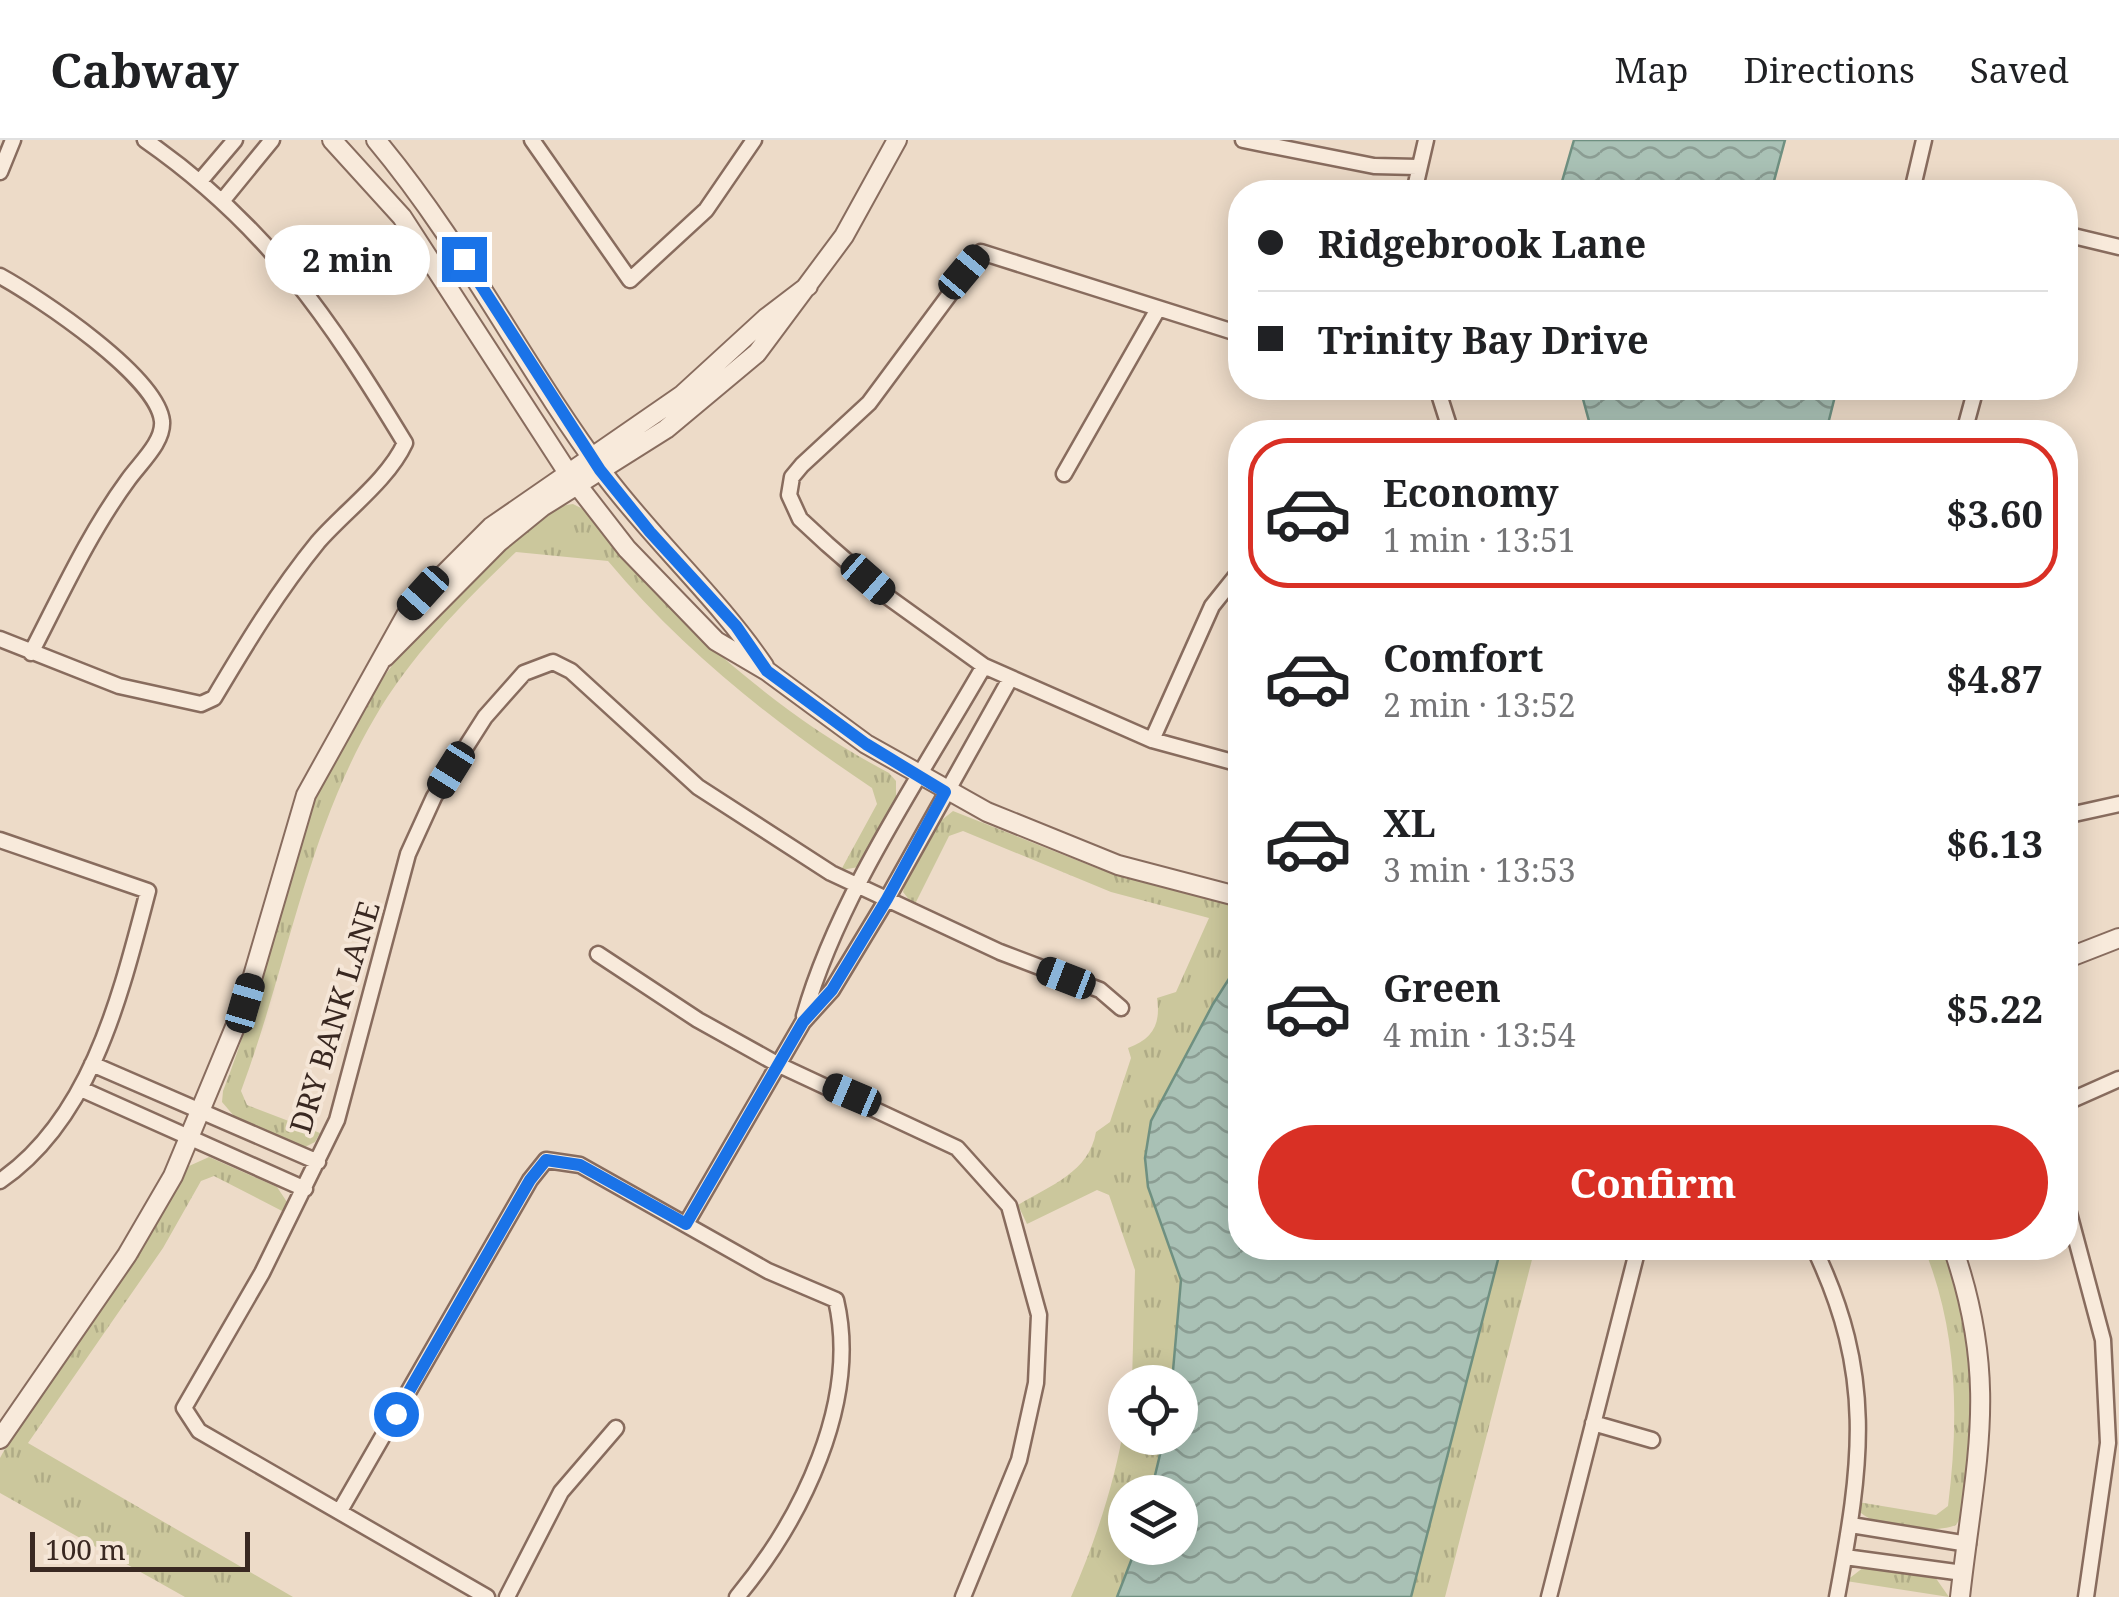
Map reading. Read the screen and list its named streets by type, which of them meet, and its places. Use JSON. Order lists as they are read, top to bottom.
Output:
{
  "streets": {
    "street": ["DRY BANK LANE"]
  },
  "scale_bar": "100 m",
  "page": {
    "header": "Cabway",
    "nav": ["Map", "Directions", "Saved"],
    "banner": ["Ridgebrook Lane", "Trinity Bay Drive"],
    "bubble": "2 min",
    "list": [
      {
        "name": "Economy",
        "note": "1 min · 13:51",
        "value": "$3.60"
      },
      {
        "name": "Comfort",
        "note": "2 min · 13:52",
        "value": "$4.87"
      },
      {
        "name": "XL",
        "note": "3 min · 13:53",
        "value": "$6.13"
      },
      {
        "name": "Green",
        "note": "4 min · 13:54",
        "value": "$5.22"
      }
    ],
    "buttons": "Confirm",
    "scale": "100 m"
  }
}
